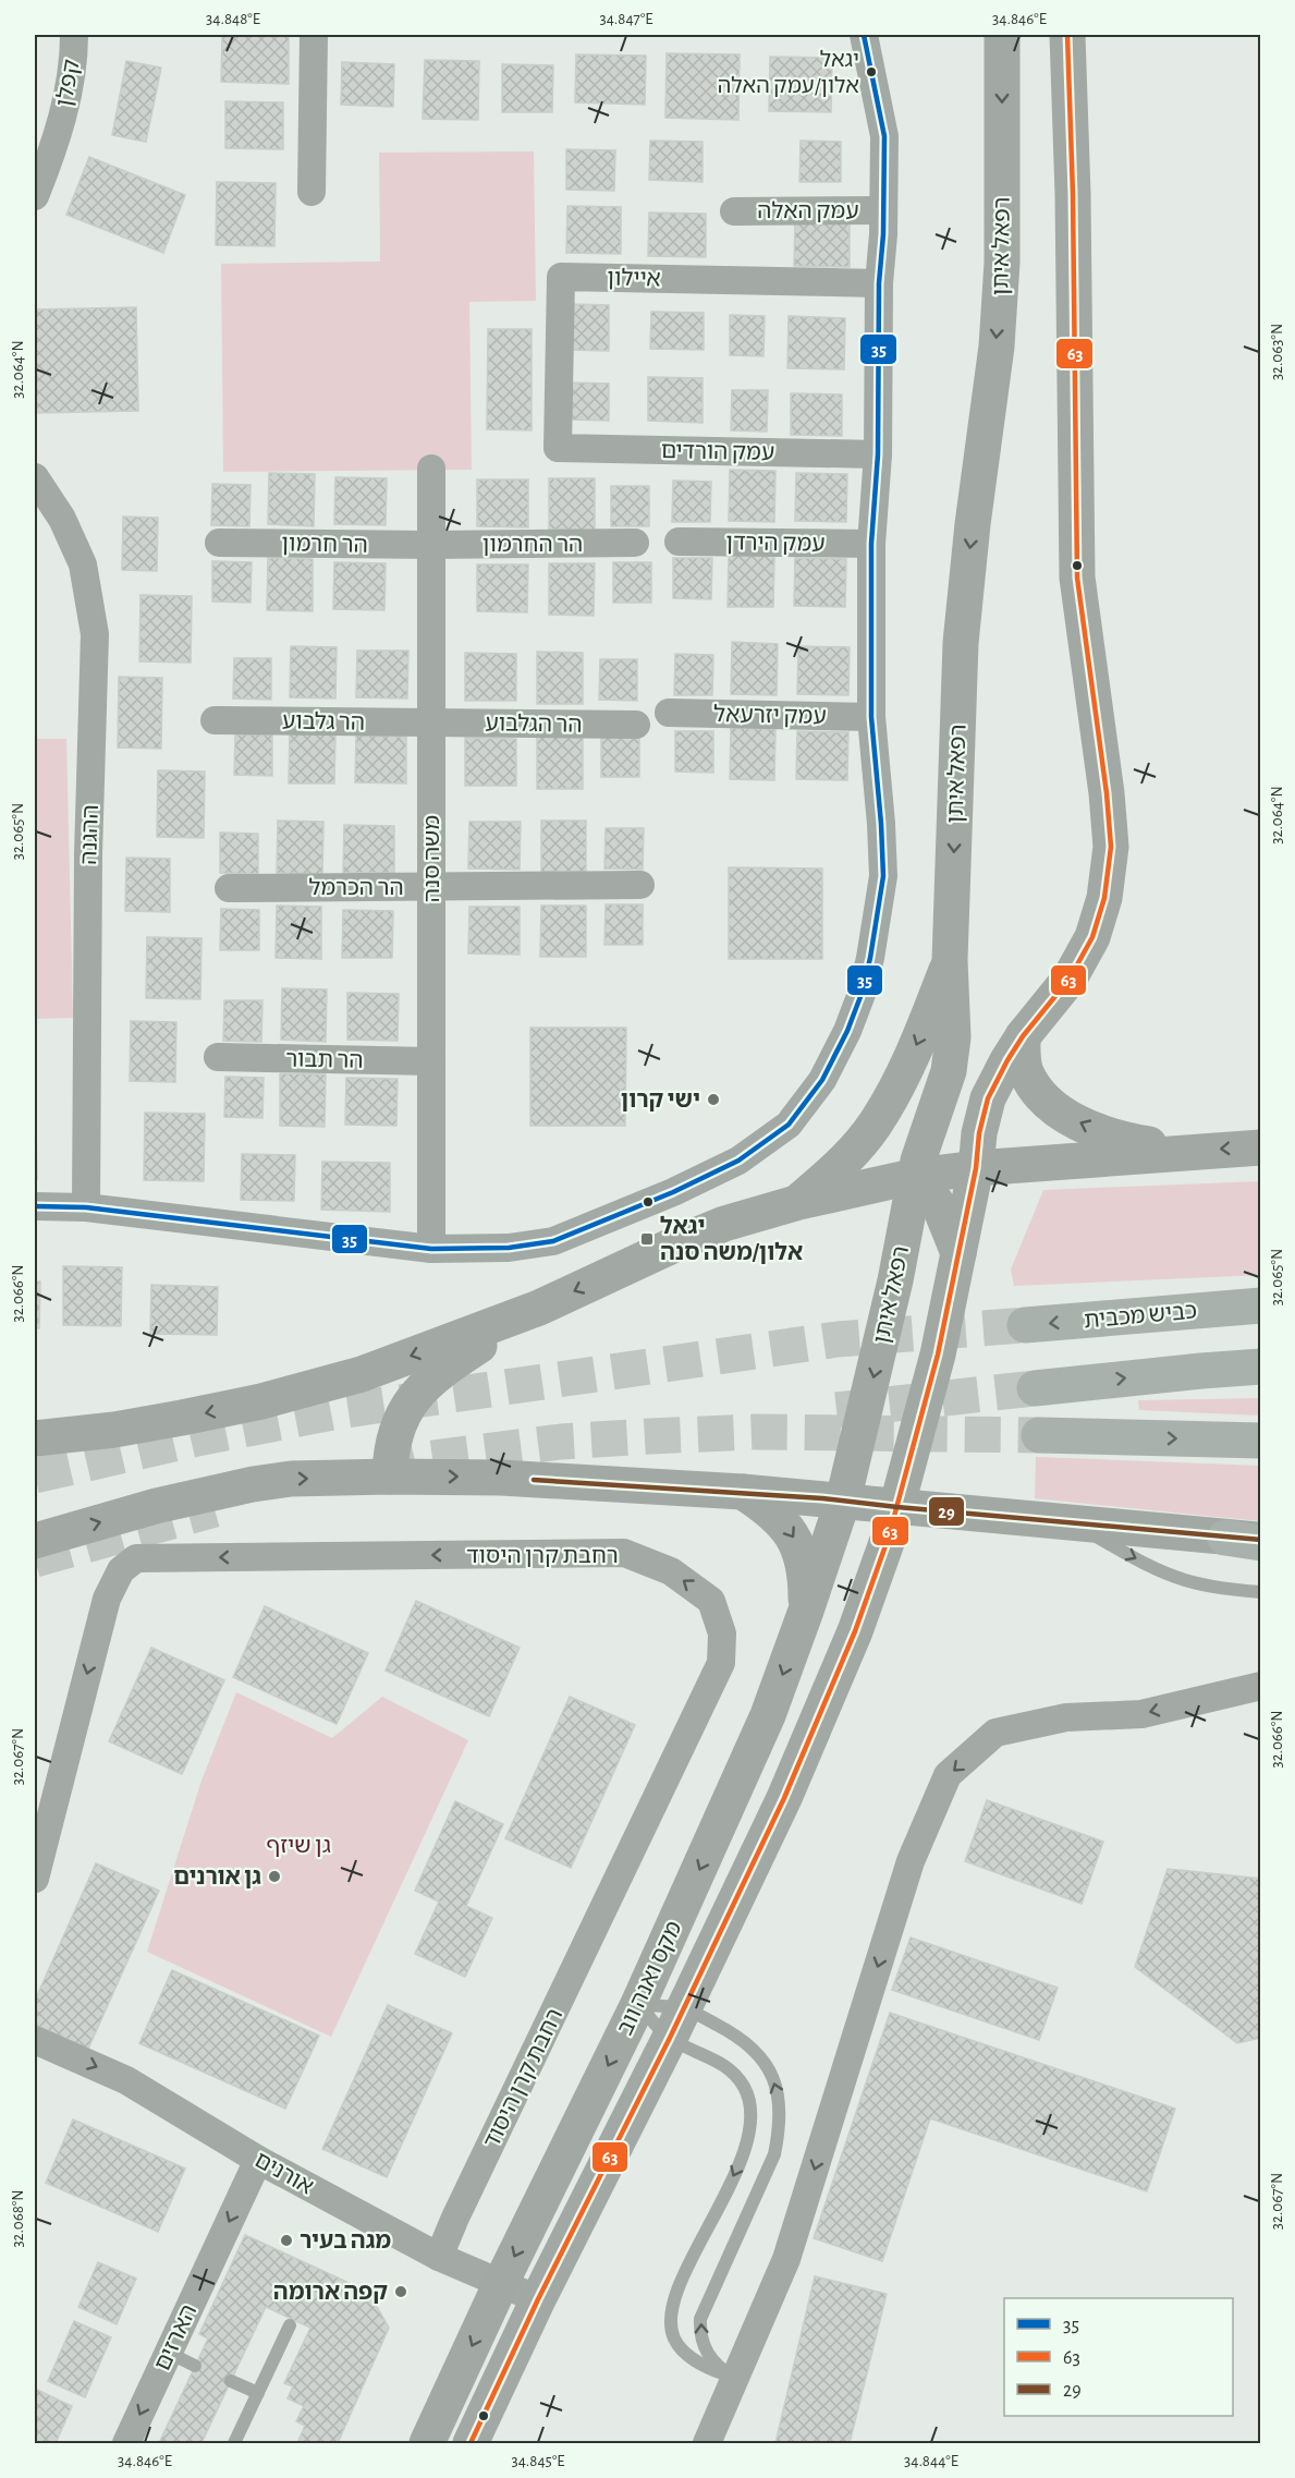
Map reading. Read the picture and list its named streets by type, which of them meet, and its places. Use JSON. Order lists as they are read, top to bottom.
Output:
{
  "streets": {
    "highway": ["כביש מכבית"],
    "main road": ["רפאל איתן", "מקס ואנה ווב"],
    "street": [
      "קפלן",
      "עמק האלה",
      "איילון",
      "עמק הורדים",
      "עמק הירדן",
      "הר חרמון",
      "הר החרמון",
      "עמק יזרעאל",
      "הר גלבוע",
      "הר הגלבוע",
      "ההגנה",
      "משה סנה",
      "הר הכרמל",
      "הר תבור",
      "רחבת קרן היסוד",
      "אורנים",
      "הארזים"
    ]
  },
  "crossings": [
    ["רפאל איתן", "מקס ואנה ווב"],
    ["איילון", "עמק הורדים"],
    ["הר חרמון", "הר החרמון"],
    ["הר חרמון", "משה סנה"],
    ["הר החרמון", "משה סנה"],
    ["הר גלבוע", "הר הגלבוע"],
    ["הר גלבוע", "משה סנה"],
    ["הר הגלבוע", "משה סנה"],
    ["משה סנה", "הר הכרמל"],
    ["משה סנה", "הר תבור"],
    ["רחבת קרן היסוד", "אורנים"],
    ["מקס ואנה ווב", "אורנים"],
    ["אורנים", "הארזים"]
  ],
  "one_way": ["אורנים", "הארזים"],
  "parks": ["גן שיזף"],
  "places": {
    "other": [
      "יגאל אלון/עמק האלה",
      "ישי קרון",
      "גן אורנים",
      "מגה בעיר",
      "קפה ארומה"
    ],
    "transit": ["יגאל אלון/משה סנה"]
  },
  "lines": ["transit line 35", "transit line 63", "transit line 29"],
  "legend": ["35", "63", "29"],
  "coordinates": [
    "34.848°E",
    "34.847°E",
    "34.846°E",
    "32.063°N",
    "32.064°N",
    "32.065°N",
    "32.066°N",
    "32.067°N",
    "32.068°N",
    "34.845°E",
    "34.844°E"
  ]
}
